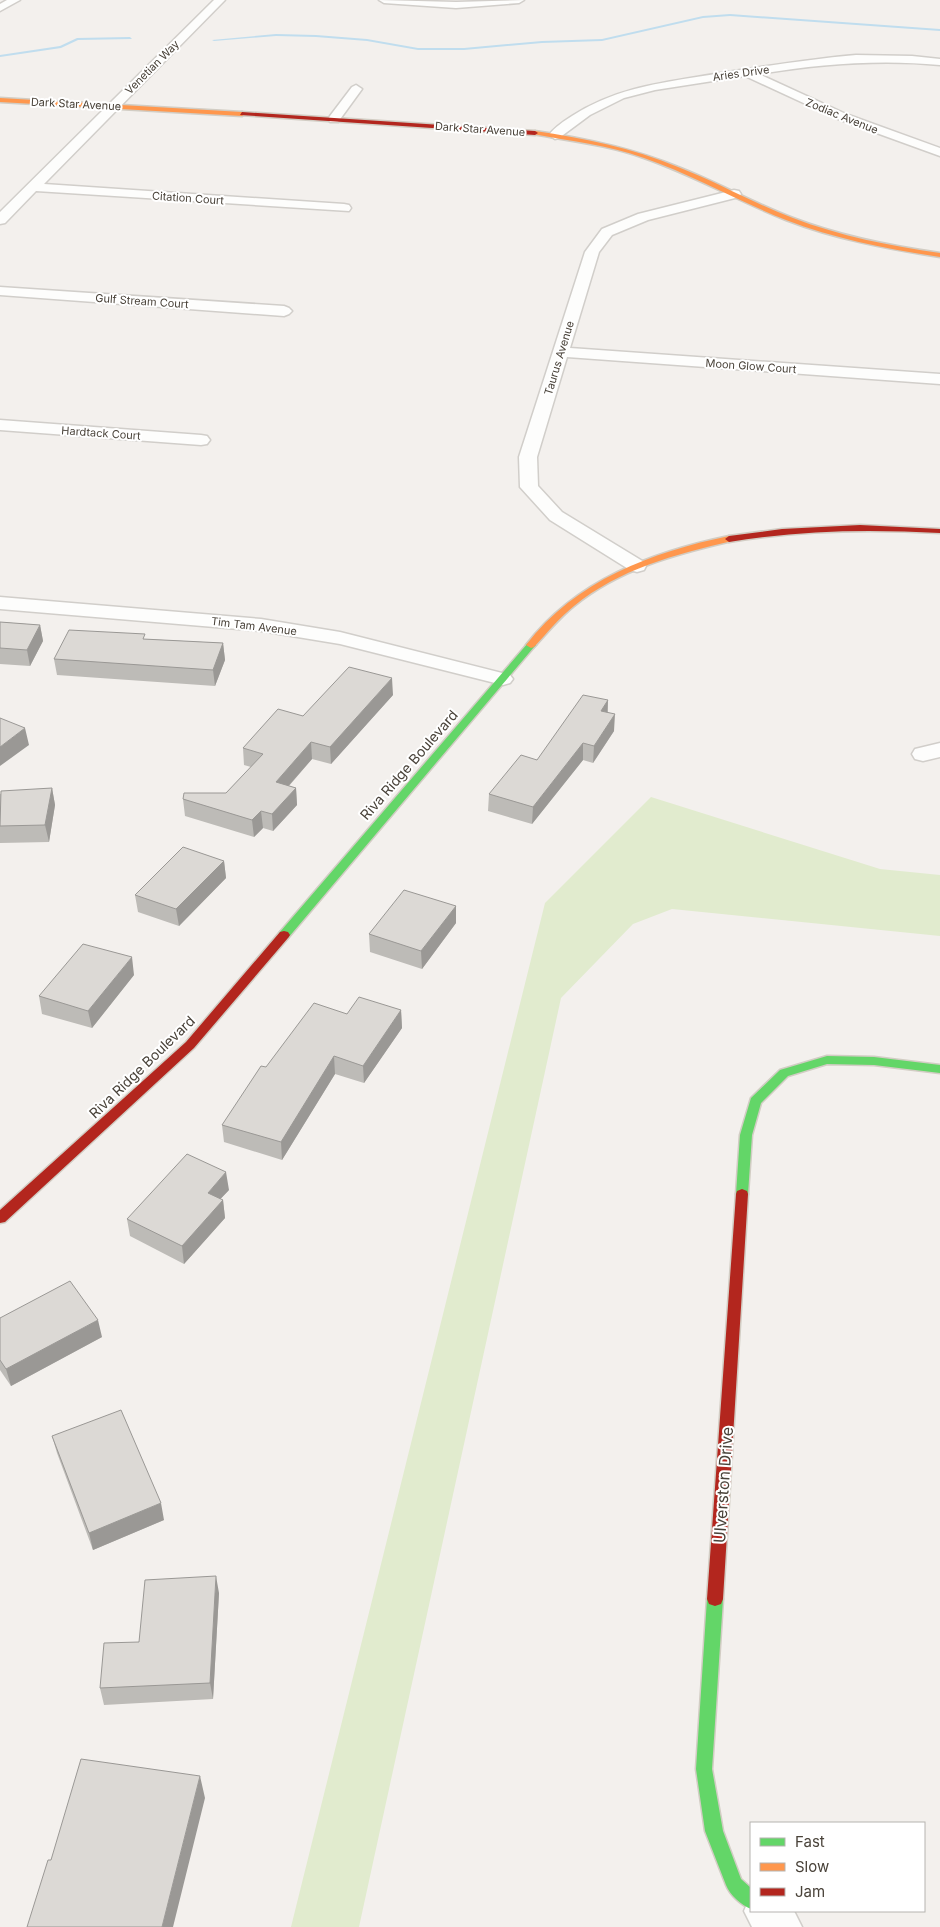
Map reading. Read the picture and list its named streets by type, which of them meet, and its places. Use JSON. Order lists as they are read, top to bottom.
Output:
{
  "streets": {
    "street": [
      "Venetian Way",
      "Aries Drive",
      "Dark Star Avenue",
      "Zodiac Avenue",
      "Citation Court",
      "Gulf Stream Court",
      "Taurus Avenue",
      "Moon Glow Court",
      "Hardtack Court",
      "Tim Tam Avenue",
      "Riva Ridge Boulevard",
      "Ulverston Drive"
    ]
  },
  "crossings": [
    ["Venetian Way", "Dark Star Avenue"],
    ["Venetian Way", "Citation Court"],
    ["Aries Drive", "Dark Star Avenue"],
    ["Aries Drive", "Zodiac Avenue"],
    ["Dark Star Avenue", "Taurus Avenue"],
    ["Taurus Avenue", "Moon Glow Court"],
    ["Taurus Avenue", "Riva Ridge Boulevard"],
    ["Tim Tam Avenue", "Riva Ridge Boulevard"]
  ],
  "legend": ["Fast", "Slow", "Jam"]
}
